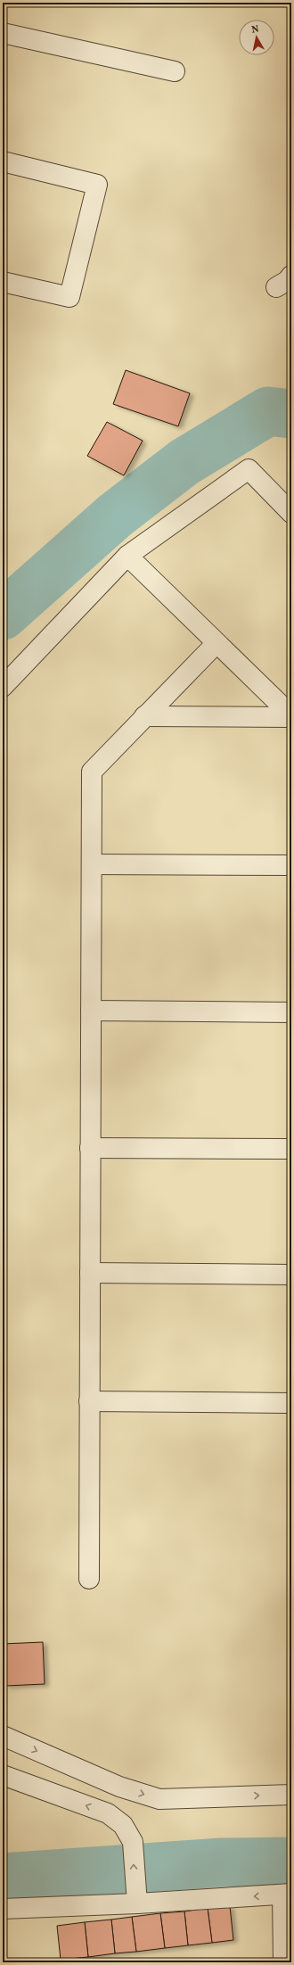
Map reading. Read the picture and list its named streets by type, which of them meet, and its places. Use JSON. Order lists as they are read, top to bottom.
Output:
{
  "north": "top"
}
